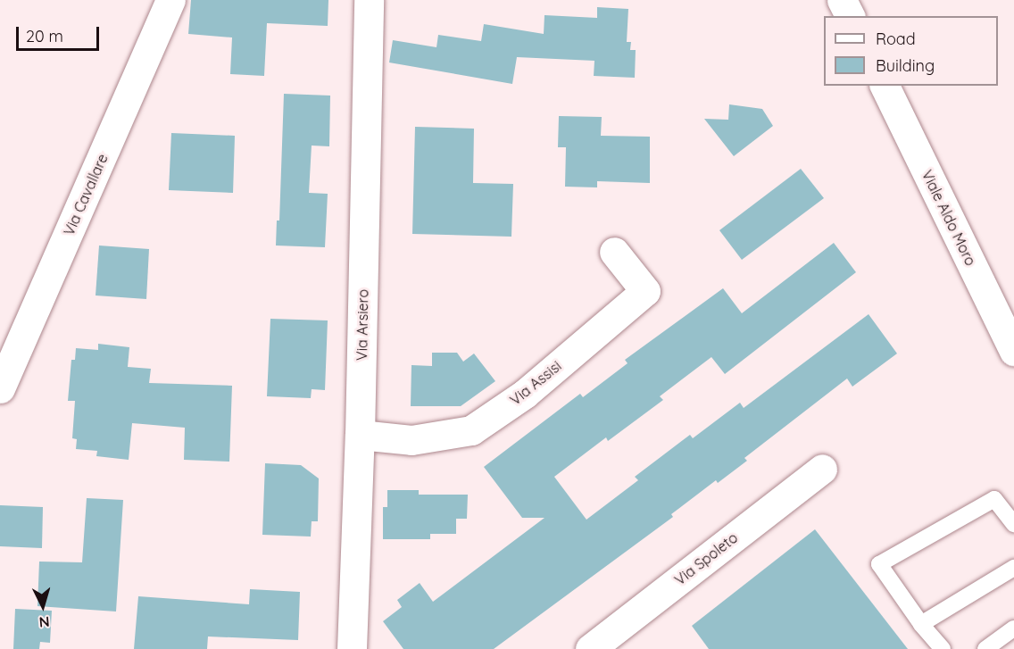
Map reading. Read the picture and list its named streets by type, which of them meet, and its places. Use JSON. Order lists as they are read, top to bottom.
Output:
{
  "streets": {
    "street": [
      "Via Cavallare",
      "Viale Aldo Moro",
      "Via Arsiero",
      "Via Assisi",
      "Via Spoleto"
    ]
  },
  "crossings": [
    ["Via Arsiero", "Via Assisi"]
  ],
  "legend": ["Road", "Building"],
  "scale_bar": "20 m",
  "north": "bottom"
}
